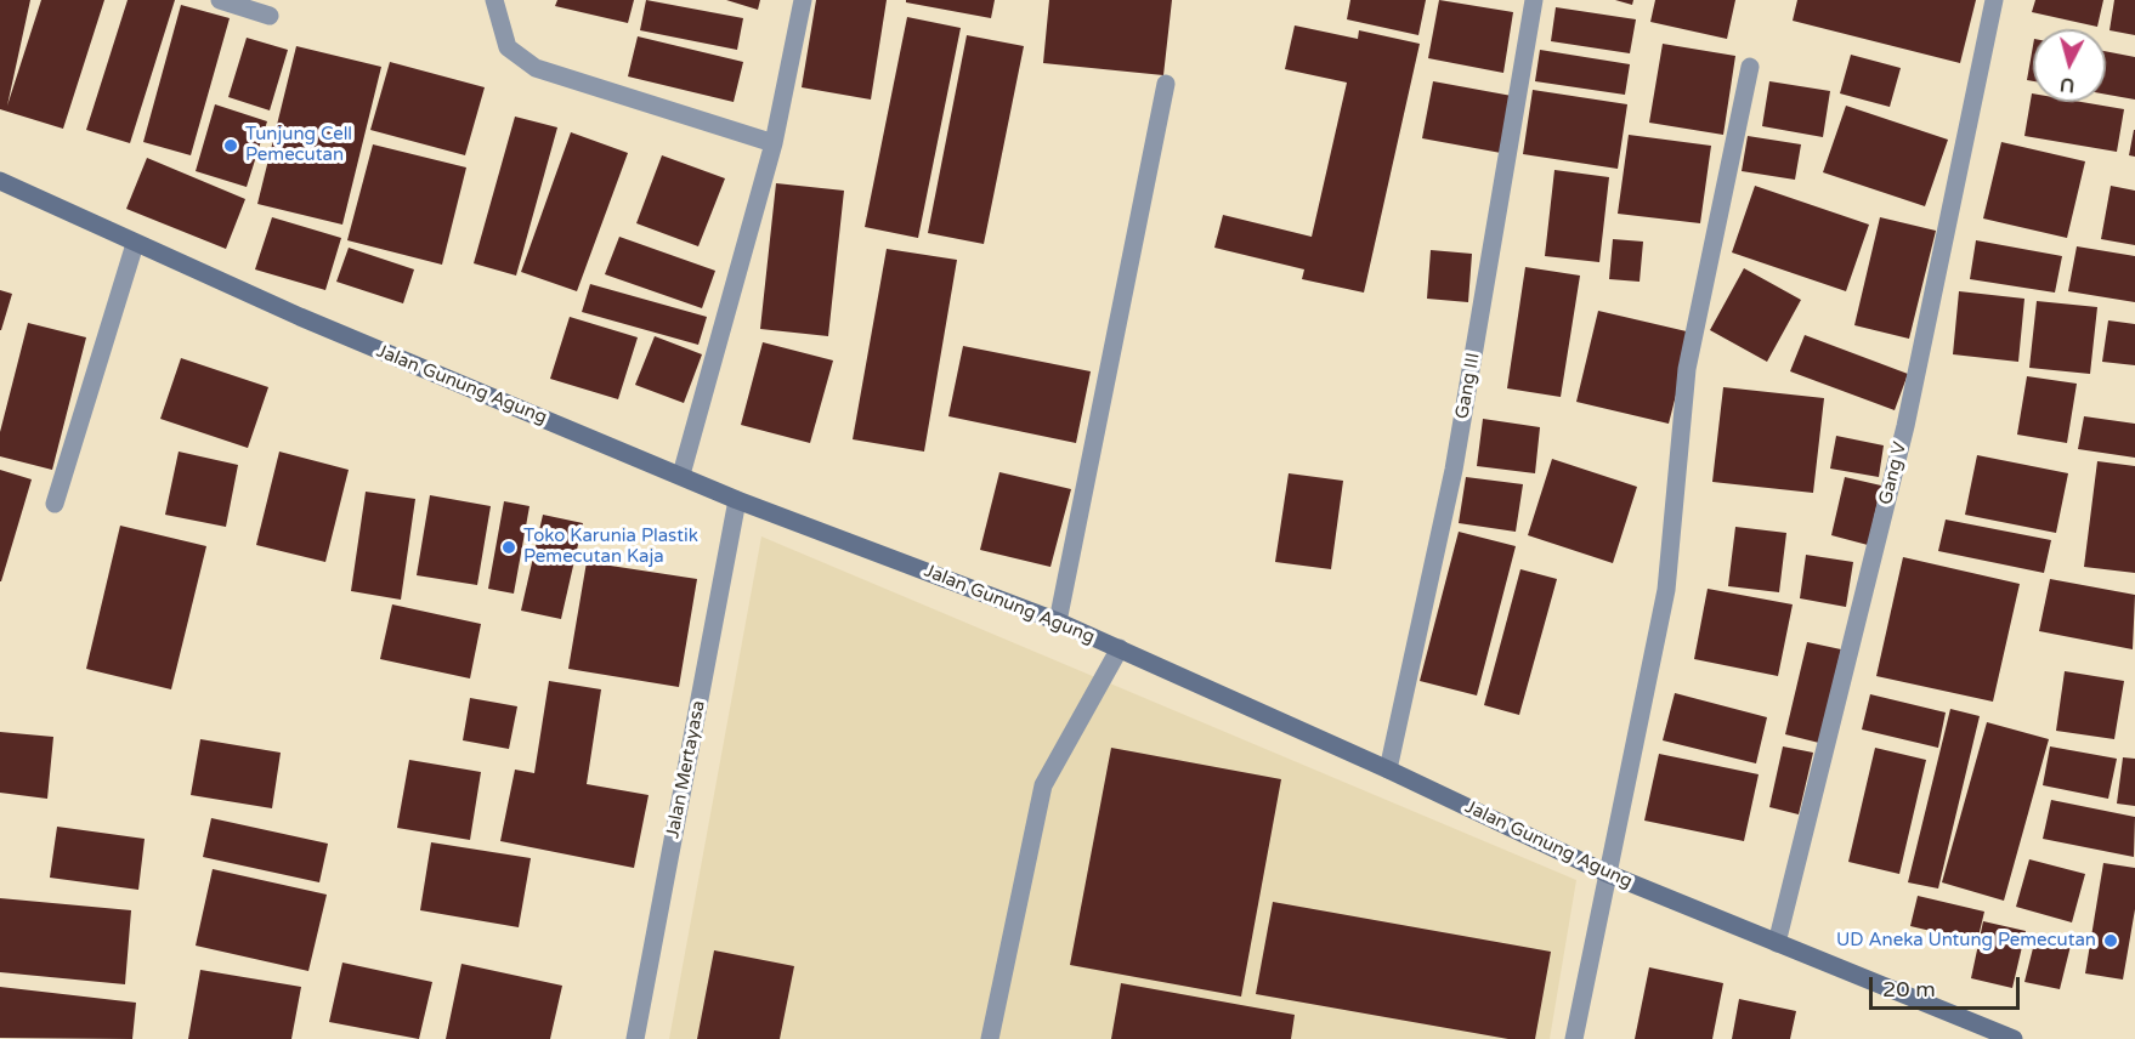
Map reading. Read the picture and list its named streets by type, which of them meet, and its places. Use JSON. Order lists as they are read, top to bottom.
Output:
{
  "streets": {
    "main road": ["Jalan Gunung Agung"],
    "street": ["Gang III", "Gang V", "Jalan Mertayasa"]
  },
  "crossings": [
    ["Jalan Gunung Agung", "Gang III"],
    ["Jalan Gunung Agung", "Gang V"],
    ["Jalan Gunung Agung", "Jalan Mertayasa"]
  ],
  "places": ["Tunjung Cell Pemecutan", "Toko Karunia Plastik Pemecutan Kaja", "UD Aneka Untung Pemecutan"],
  "scale_bar": "20 m",
  "north": "bottom"
}
